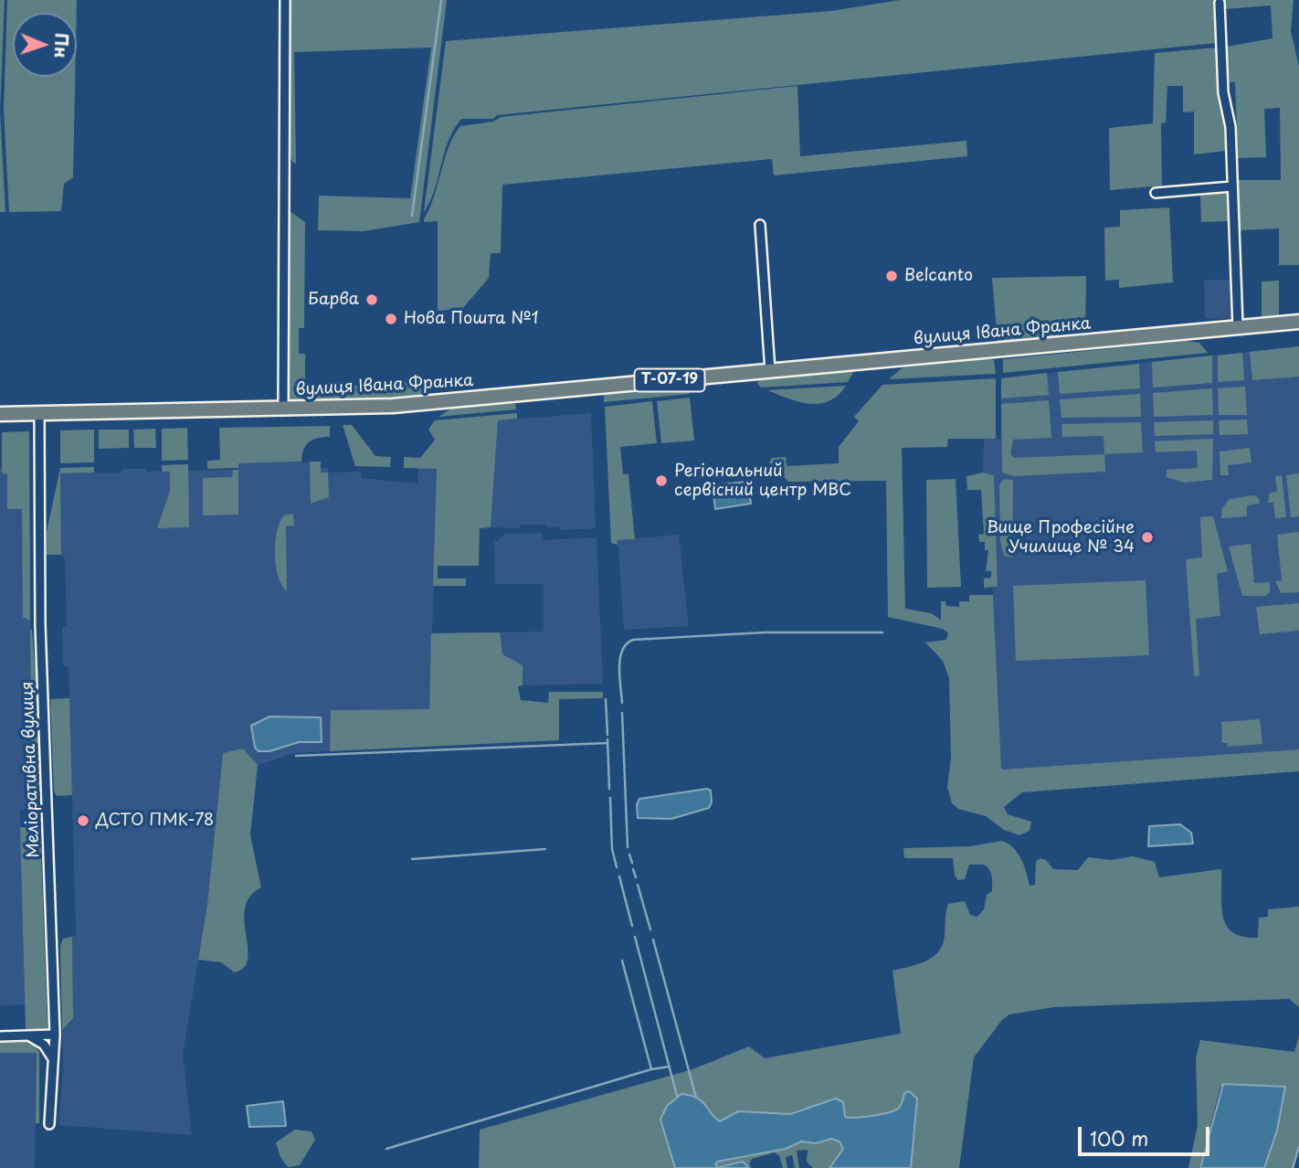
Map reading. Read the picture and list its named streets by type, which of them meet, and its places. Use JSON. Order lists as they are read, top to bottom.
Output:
{
  "streets": {
    "main road": ["вулиця Івана Франка", "Т-07-19"],
    "street": ["Меліоративна вулиця"]
  },
  "crossings": [
    ["вулиця Івана Франка", "Меліоративна вулиця"]
  ],
  "places": [
    "Belcanto",
    "Барва",
    "Нова Пошта №1",
    "Регіональний сервісний центр МВС",
    "Вище Професійне Училище № 34",
    "ДСТО ПМК-78"
  ],
  "scale_bar": "100 m",
  "north": "right"
}
